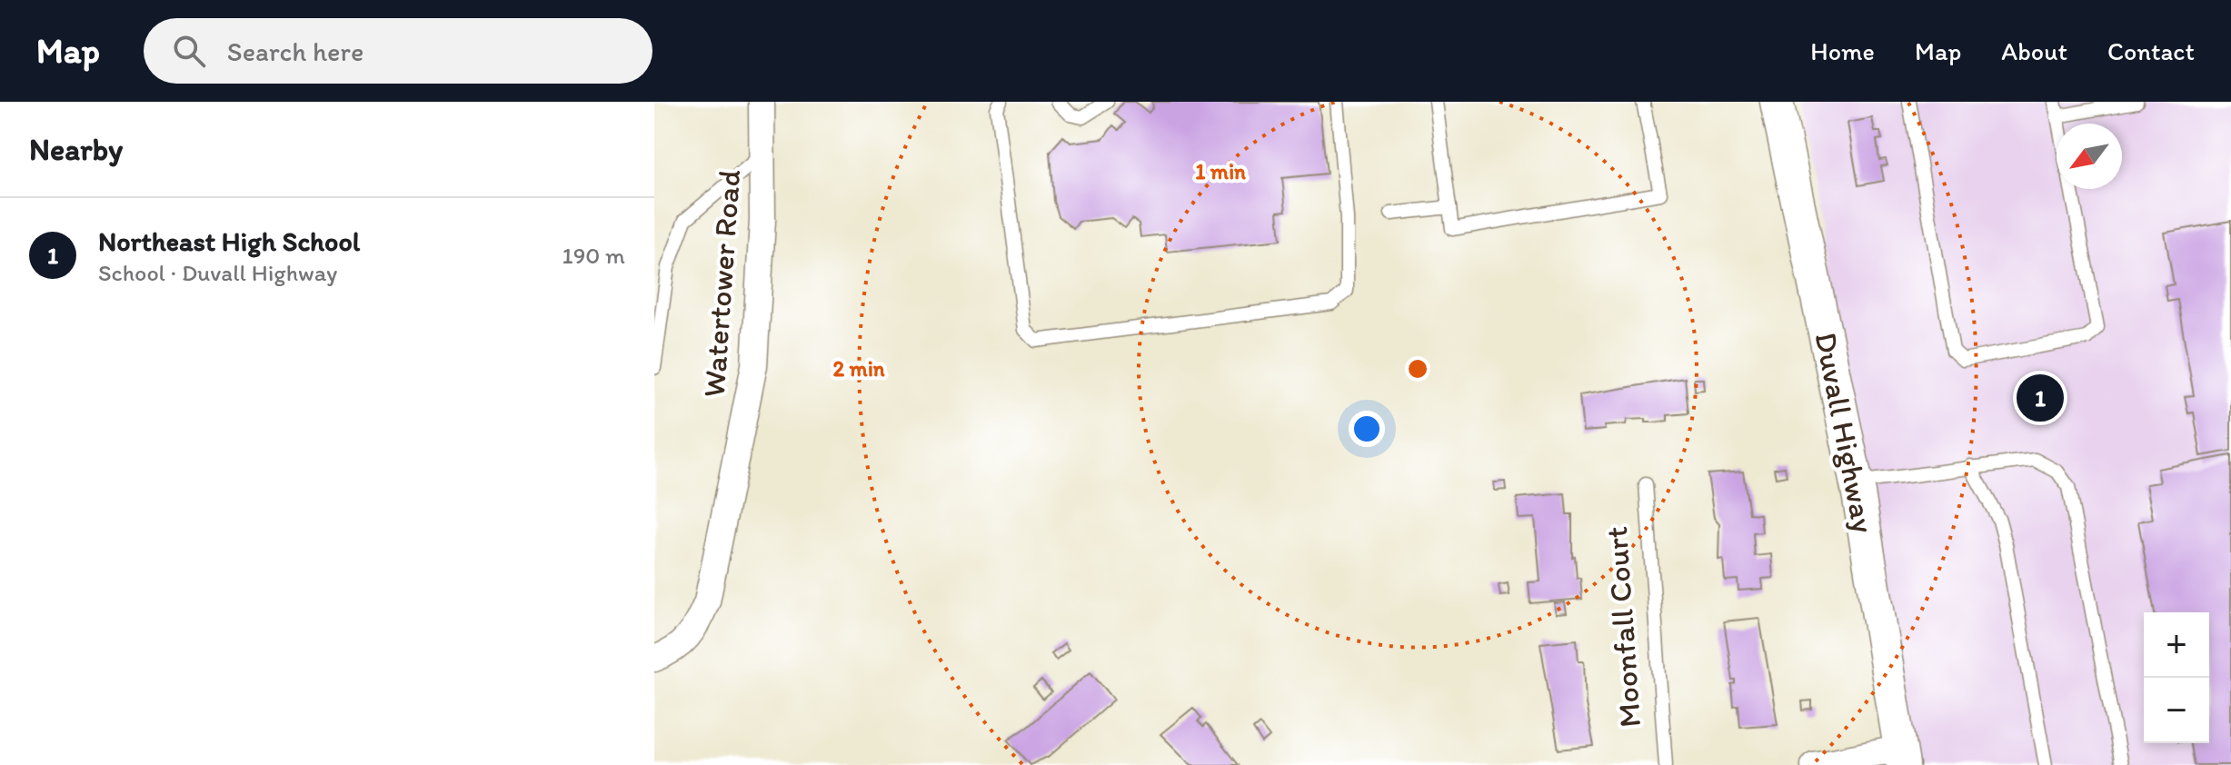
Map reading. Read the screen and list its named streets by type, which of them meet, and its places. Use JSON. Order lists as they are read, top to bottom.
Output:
{
  "streets": {
    "street": ["Watertower Road", "Duvall Highway"],
    "lane": ["Moonfall Court"]
  },
  "north": "bottom left",
  "page": {
    "header": "Map",
    "search": "Search here",
    "nav": [
      "Home",
      "Map",
      "About",
      "Contact"
    ],
    "heading": "Nearby",
    "list": [
      {
        "mark": "1",
        "name": "Northeast High School",
        "note": "School · Duvall Highway",
        "value": "190 m"
      }
    ],
    "pins": "1",
    "map_buttons": ["+", "−"]
  },
  "rings": ["1 min", "2 min"]
}
